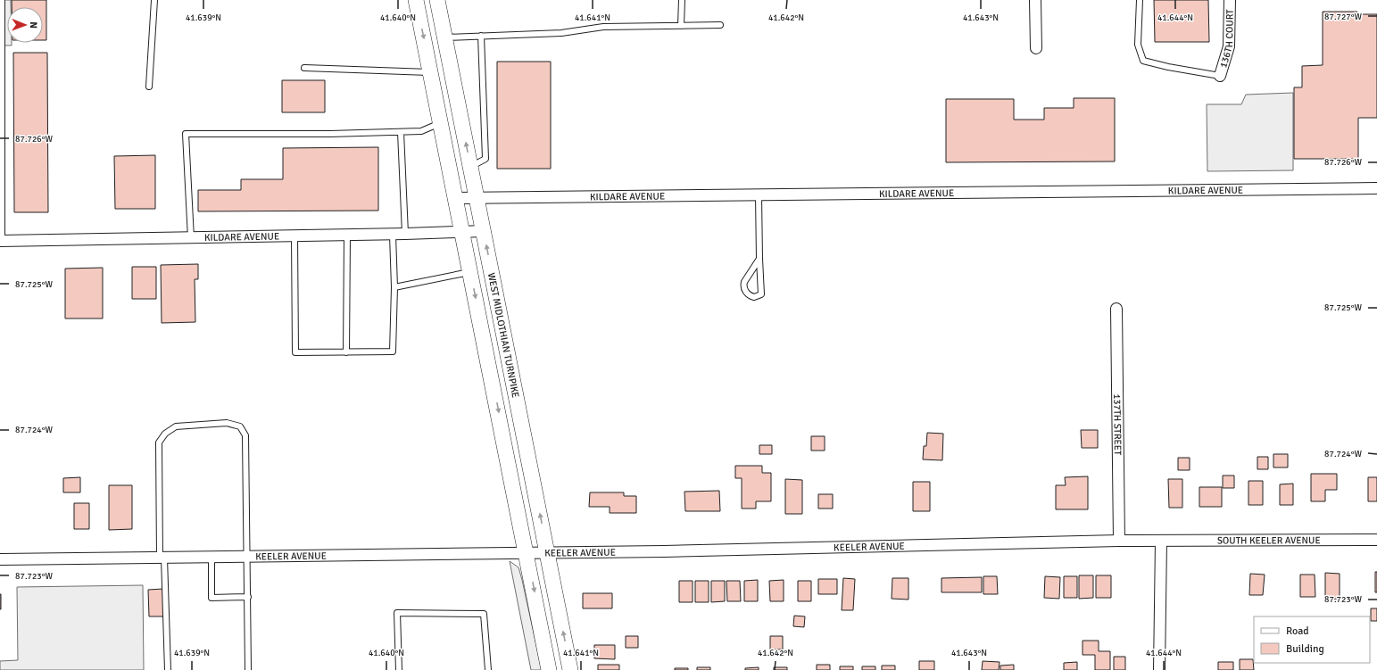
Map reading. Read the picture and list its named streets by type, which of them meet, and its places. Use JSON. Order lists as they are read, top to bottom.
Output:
{
  "streets": {
    "main road": ["WEST MIDLOTHIAN TURNPIKE"],
    "street": [
      "136TH COURT",
      "KILDARE AVENUE",
      "137TH STREET",
      "SOUTH KEELER AVENUE",
      "KEELER AVENUE"
    ]
  },
  "crossings": [
    ["KILDARE AVENUE", "WEST MIDLOTHIAN TURNPIKE"],
    ["WEST MIDLOTHIAN TURNPIKE", "KEELER AVENUE"],
    ["137TH STREET", "KEELER AVENUE"],
    ["SOUTH KEELER AVENUE", "KEELER AVENUE"]
  ],
  "legend": ["Road", "Building"],
  "north": "right",
  "coordinates": [
    "87.727°W",
    "41.639°N",
    "41.640°N",
    "41.641°N",
    "41.642°N",
    "41.643°N",
    "41.644°N",
    "87.726°W",
    "87.725°W",
    "87.724°W",
    "87.723°W"
  ]
}
